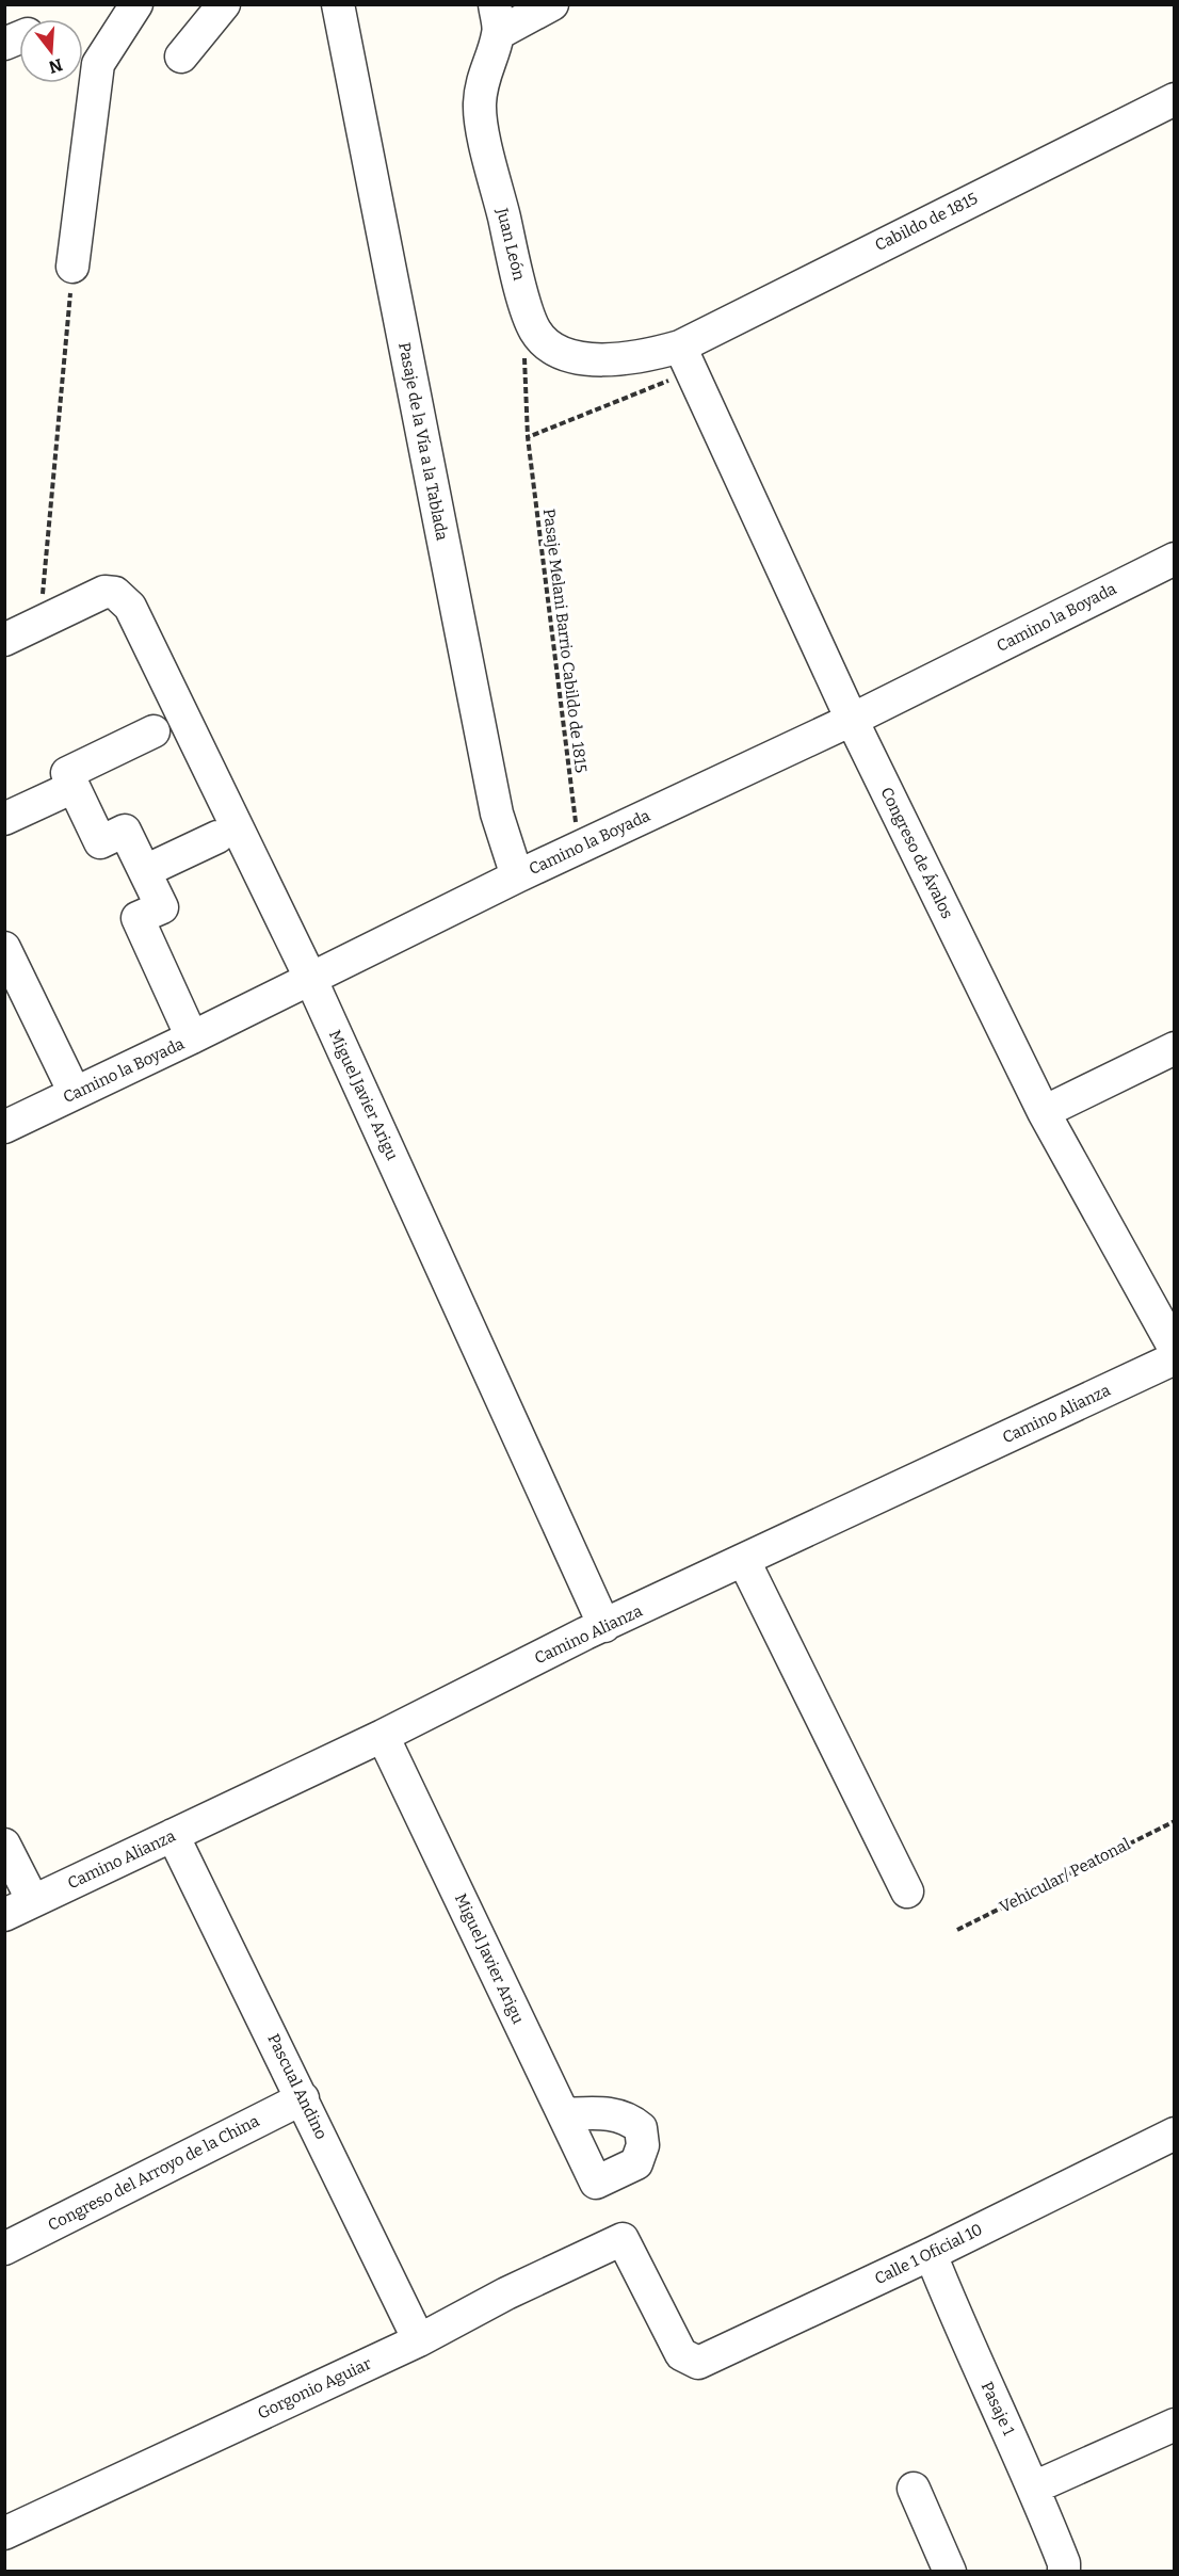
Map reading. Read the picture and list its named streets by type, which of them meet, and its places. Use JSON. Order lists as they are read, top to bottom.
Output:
{
  "streets": {
    "street": [
      "Cabildo de 1815",
      "Juan León",
      "Pasaje de la Vía a la Tablada",
      "Camino la Boyada",
      "Congreso de Ávalos",
      "Miguel Javier Arigu",
      "Camino Alianza",
      "Pascual Andino",
      "Congreso del Arroyo de la China",
      "Calle 1 Oficial 10",
      "Gorgonio Aguiar",
      "Pasaje 1"
    ],
    "path": ["Pasaje Melani Barrio Cabildo de 1815", "Vehicular/ Peatonal"]
  },
  "crossings": [
    ["Cabildo de 1815", "Congreso de Ávalos"],
    ["Juan León", "Pasaje Melani Barrio Cabildo de 1815"],
    ["Pasaje de la Vía a la Tablada", "Camino la Boyada"],
    ["Camino la Boyada", "Pasaje Melani Barrio Cabildo de 1815"],
    ["Camino la Boyada", "Congreso de Ávalos"],
    ["Camino la Boyada", "Miguel Javier Arigu"],
    ["Miguel Javier Arigu", "Camino Alianza"],
    ["Camino Alianza", "Pascual Andino"],
    ["Pascual Andino", "Congreso del Arroyo de la China"],
    ["Pascual Andino", "Gorgonio Aguiar"],
    ["Calle 1 Oficial 10", "Gorgonio Aguiar"],
    ["Calle 1 Oficial 10", "Pasaje 1"]
  ],
  "north": "bottom"
}
